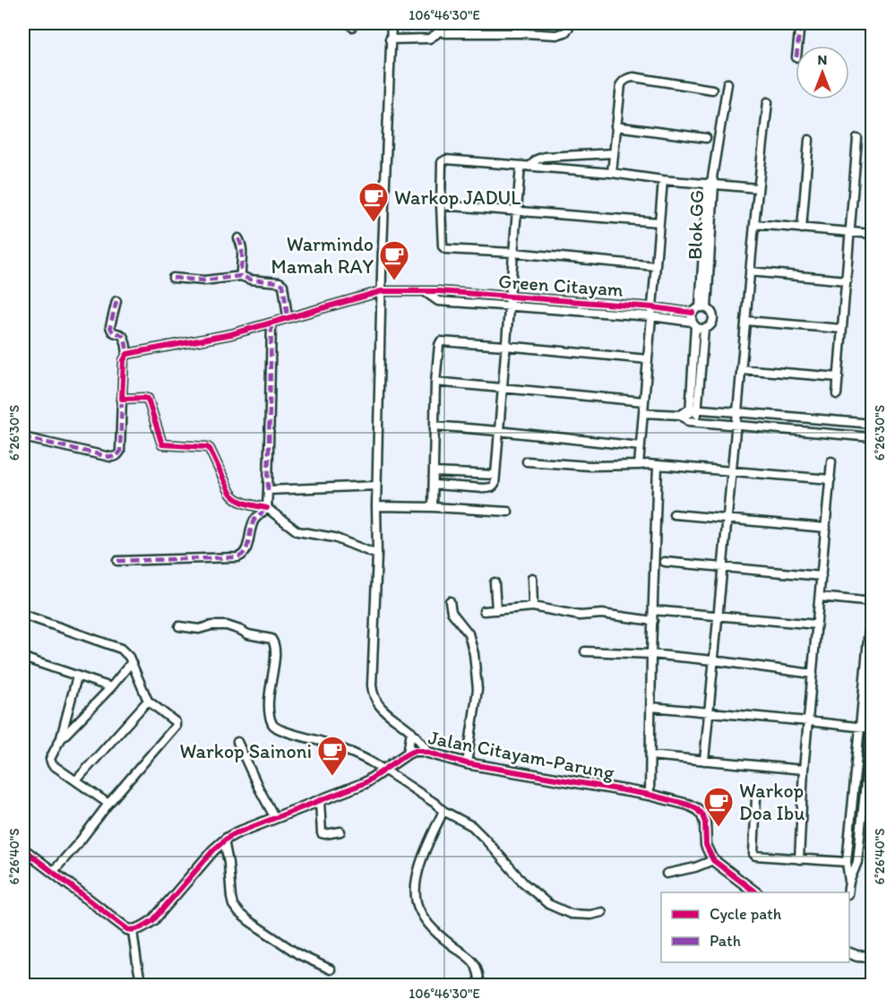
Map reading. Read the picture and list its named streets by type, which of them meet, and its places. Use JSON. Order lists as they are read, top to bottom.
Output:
{
  "streets": {
    "street": ["Blok GG", "Green Citayam", "Jalan Citayam-Parung"]
  },
  "crossings": [
    ["Blok GG", "Green Citayam"]
  ],
  "places": {
    "cafe": [
      "Warkop JADUL",
      "Warmindo Mamah RAY",
      "Warkop Sainoni",
      "Warkop Doa Ibu"
    ]
  },
  "legend": ["Cycle path", "Path"],
  "north": "top",
  "coordinates": ["106°46'30\"E", "6°26'30\"S", "6°26'40\"S"]
}
